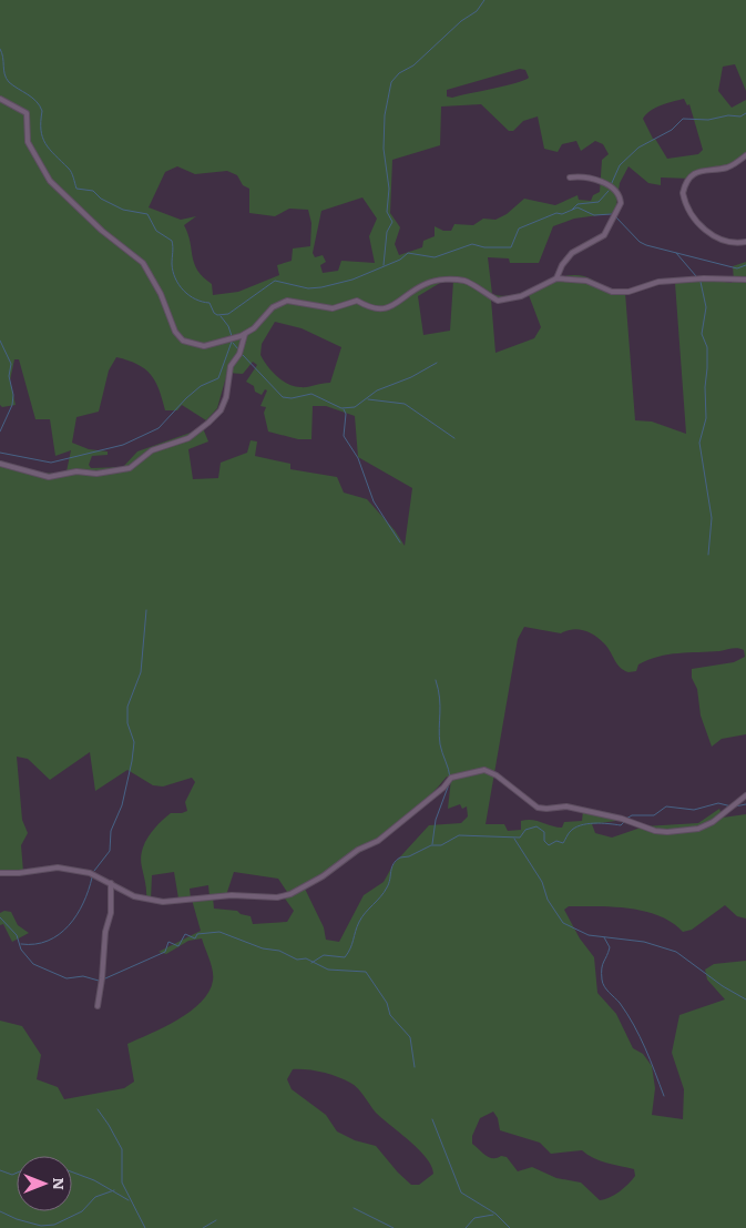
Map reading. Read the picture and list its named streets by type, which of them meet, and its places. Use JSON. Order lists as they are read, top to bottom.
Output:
{
  "north": "right"
}
